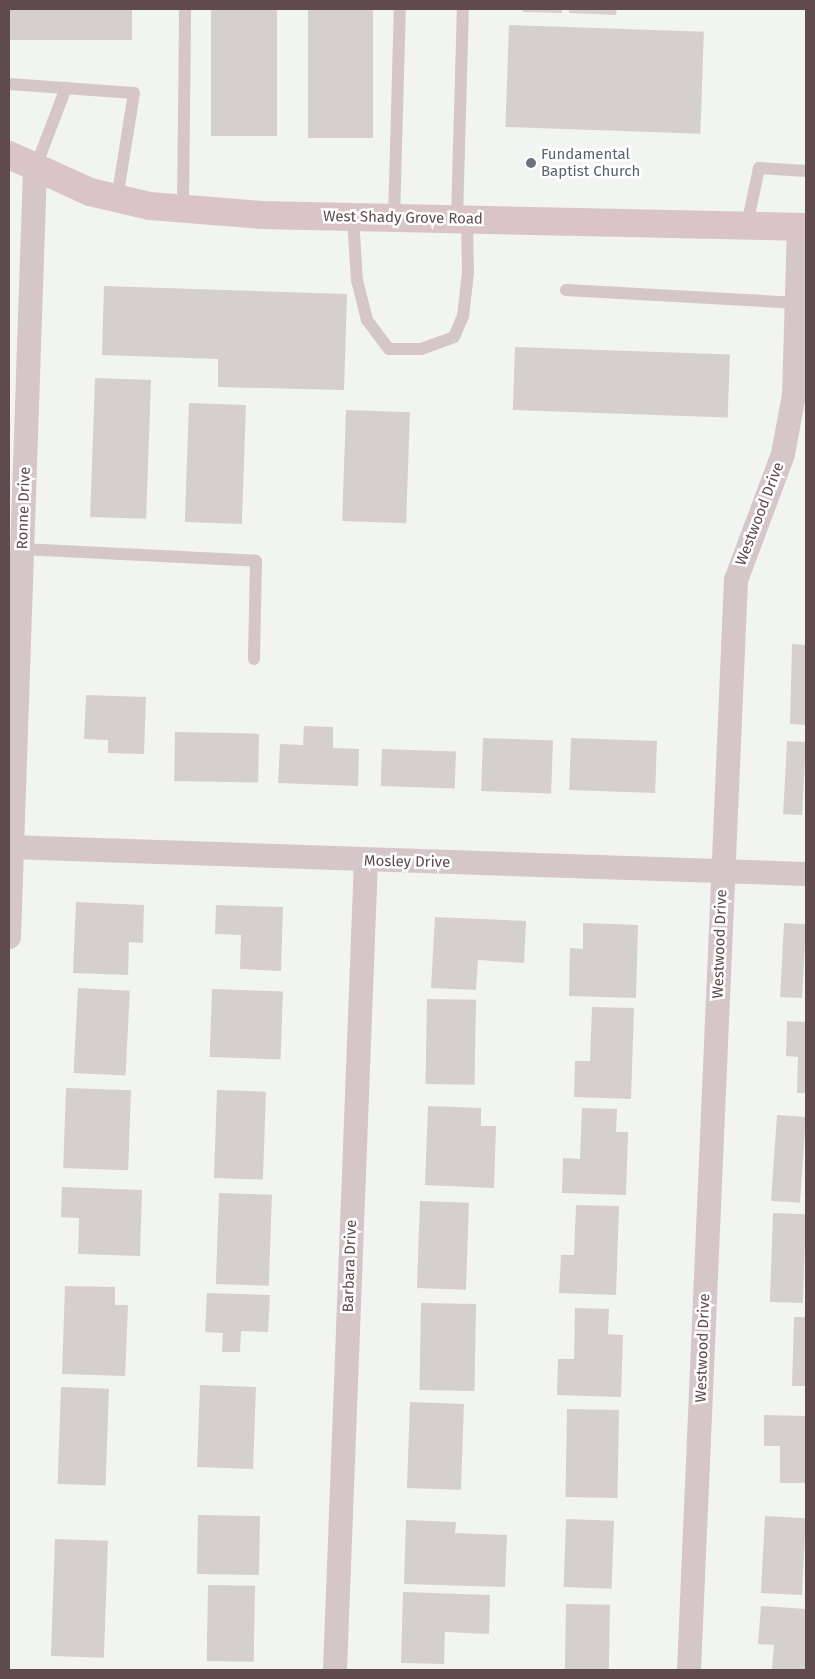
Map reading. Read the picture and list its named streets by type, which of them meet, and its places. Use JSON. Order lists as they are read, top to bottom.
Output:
{
  "streets": {
    "main road": ["West Shady Grove Road"],
    "street": [
      "Ronne Drive",
      "Westwood Drive",
      "Mosley Drive",
      "Barbara Drive"
    ]
  },
  "crossings": [
    ["West Shady Grove Road", "Ronne Drive"],
    ["West Shady Grove Road", "Westwood Drive"],
    ["Ronne Drive", "Mosley Drive"],
    ["Westwood Drive", "Mosley Drive"],
    ["Mosley Drive", "Barbara Drive"]
  ],
  "places": ["Fundamental Baptist Church"]
}
